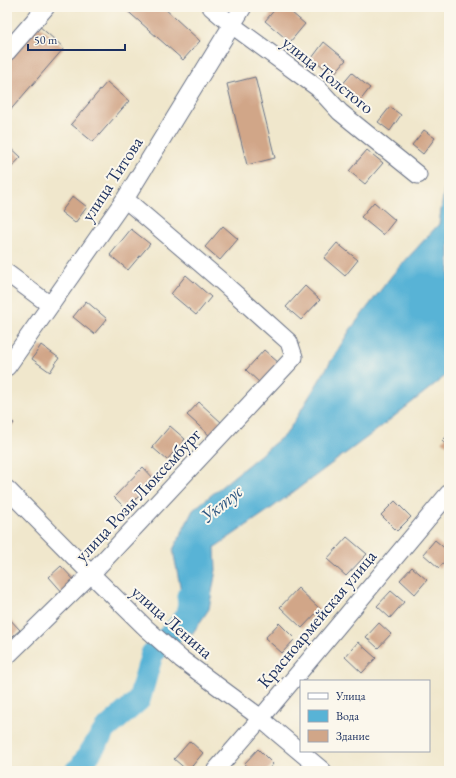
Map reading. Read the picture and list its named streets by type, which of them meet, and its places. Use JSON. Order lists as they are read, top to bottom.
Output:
{
  "streets": {
    "street": [
      "улица Толстого",
      "улица Титова",
      "улица Розы Люксембург",
      "Красноармейская улица",
      "улица Ленина"
    ]
  },
  "crossings": [
    ["улица Толстого", "улица Титова"],
    ["улица Титова", "улица Розы Люксембург"],
    ["улица Розы Люксембург", "улица Ленина"],
    ["Красноармейская улица", "улица Ленина"]
  ],
  "water": ["Уктус"],
  "legend": ["Улица", "Вода", "Здание"],
  "scale_bar": "50 m"
}
